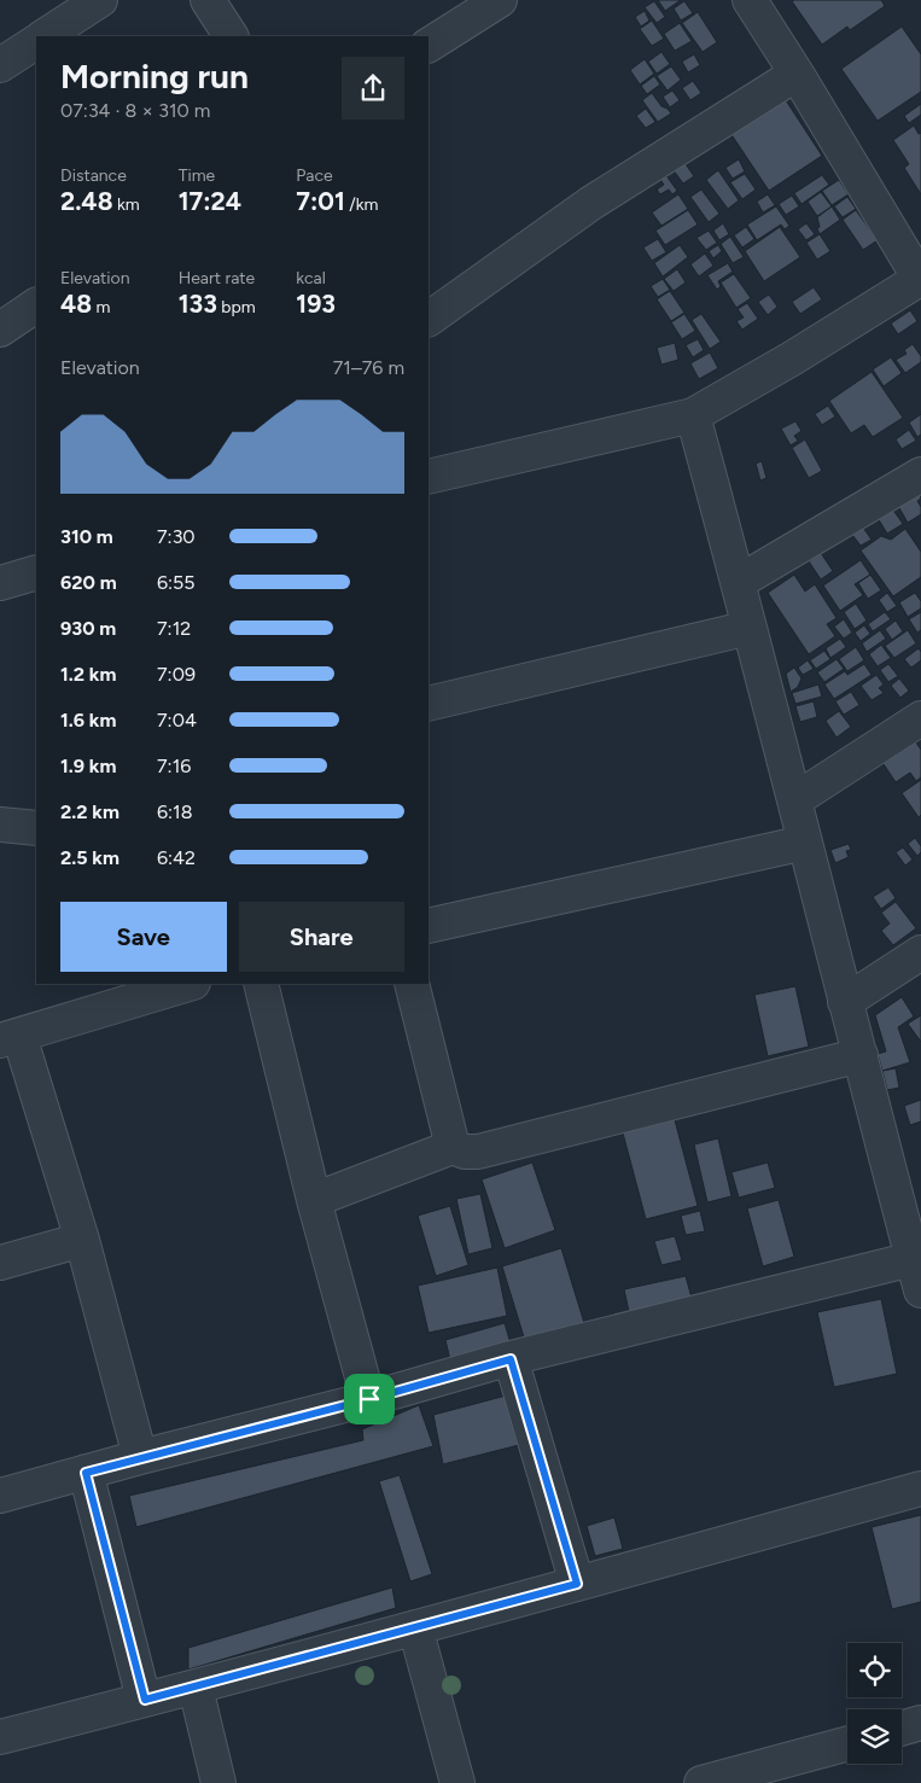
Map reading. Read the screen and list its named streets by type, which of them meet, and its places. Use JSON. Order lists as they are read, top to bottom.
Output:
{
  "page": {
    "heading": ["Morning run", "07:34 · 8 × 310 m"],
    "stats": [
      ["Distance", "2.48 km"],
      ["Time", "17:24"],
      ["Pace", "7:01 /km"],
      ["Elevation", "48 m"],
      ["Heart rate", "133 bpm"],
      ["kcal", "193"]
    ],
    "chart": ["Elevation", "71–76 m"],
    "list": [
      {
        "name": "310 m",
        "note": "7:30"
      },
      {
        "name": "620 m",
        "note": "6:55"
      },
      {
        "name": "930 m",
        "note": "7:12"
      },
      {
        "name": "1.2 km",
        "note": "7:09"
      },
      {
        "name": "1.6 km",
        "note": "7:04"
      },
      {
        "name": "1.9 km",
        "note": "7:16"
      },
      {
        "name": "2.2 km",
        "note": "6:18"
      },
      {
        "name": "2.5 km",
        "note": "6:42"
      }
    ],
    "buttons": ["Save", "Share"]
  }
}
